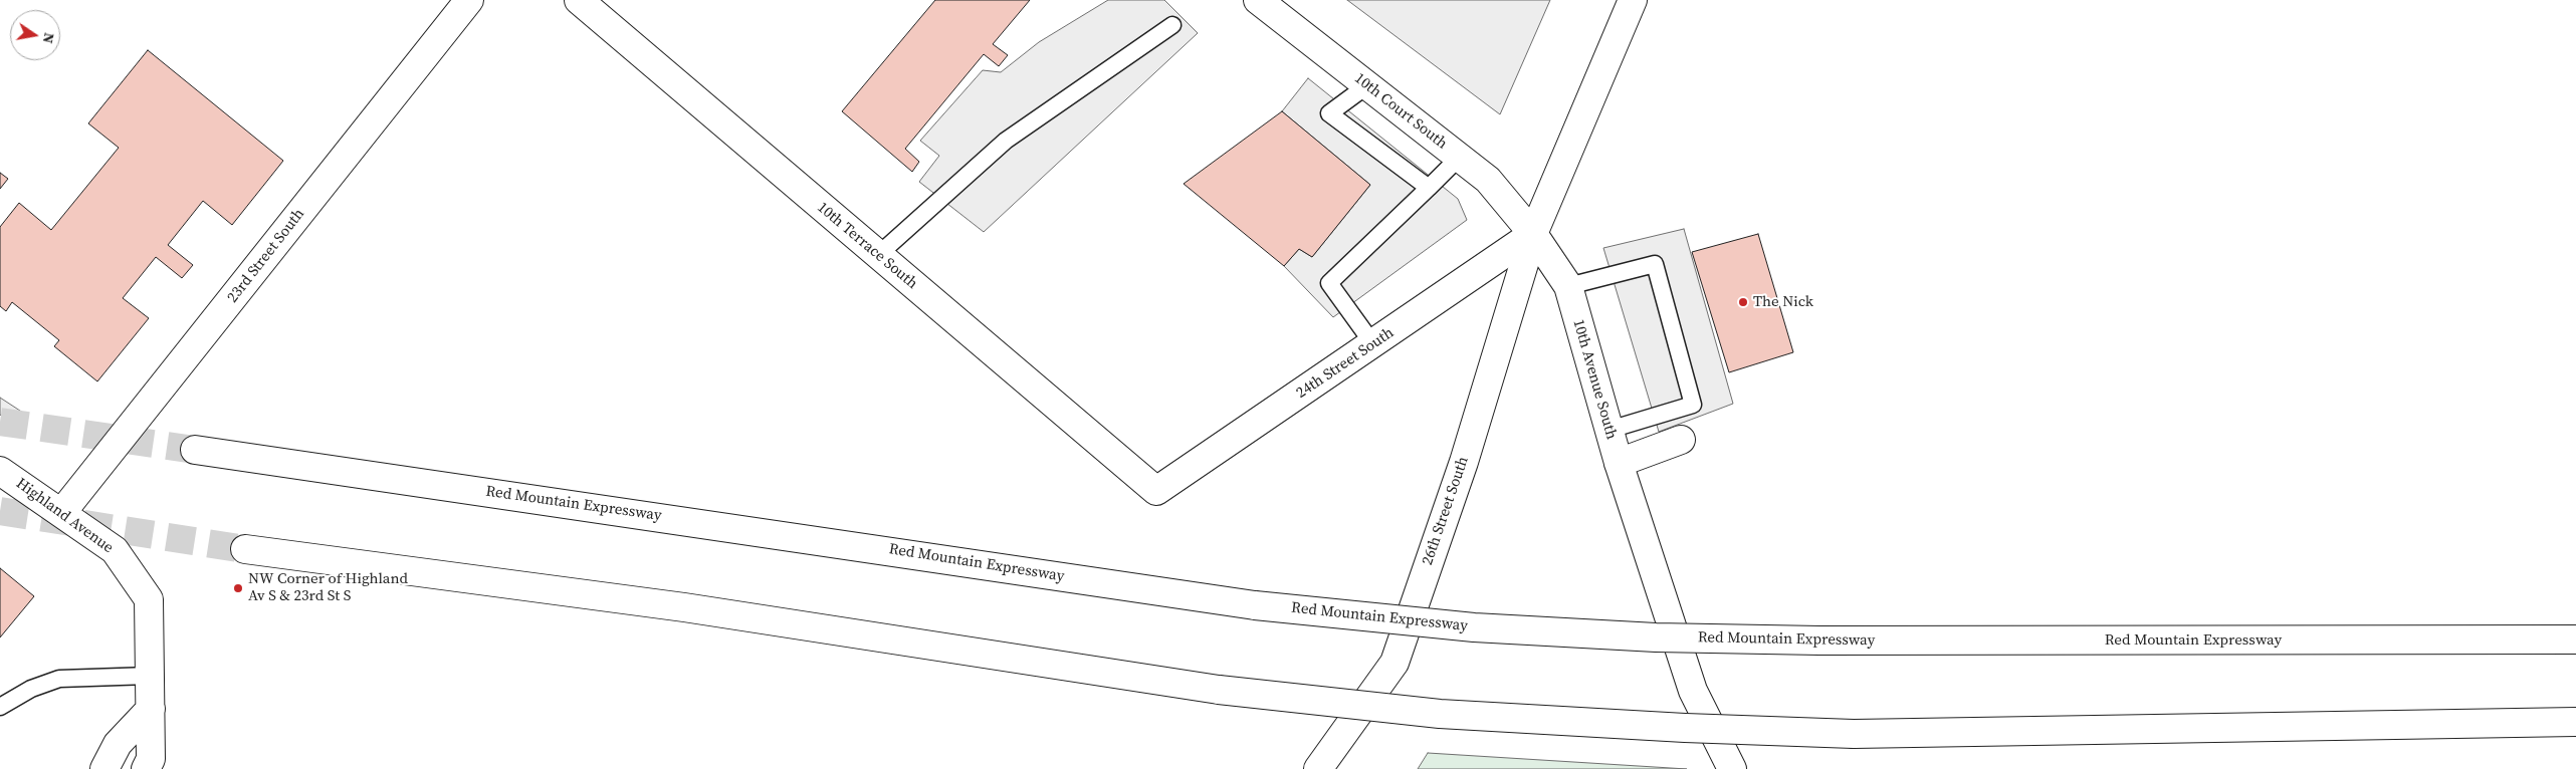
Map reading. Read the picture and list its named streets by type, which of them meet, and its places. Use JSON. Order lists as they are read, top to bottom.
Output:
{
  "streets": {
    "main road": [
      "10th Court South",
      "10th Terrace South",
      "23rd Street South",
      "24th Street South",
      "10th Avenue South",
      "Red Mountain Expressway",
      "26th Street South",
      "Highland Avenue"
    ]
  },
  "crossings": [
    ["10th Court South", "24th Street South"],
    ["10th Court South", "10th Avenue South"],
    ["10th Court South", "26th Street South"],
    ["10th Terrace South", "24th Street South"],
    ["23rd Street South", "Highland Avenue"],
    ["24th Street South", "10th Avenue South"],
    ["24th Street South", "26th Street South"],
    ["10th Avenue South", "26th Street South"]
  ],
  "places": ["The Nick", "NW Corner of Highland Av S & 23rd St S"],
  "north": "right"
}
